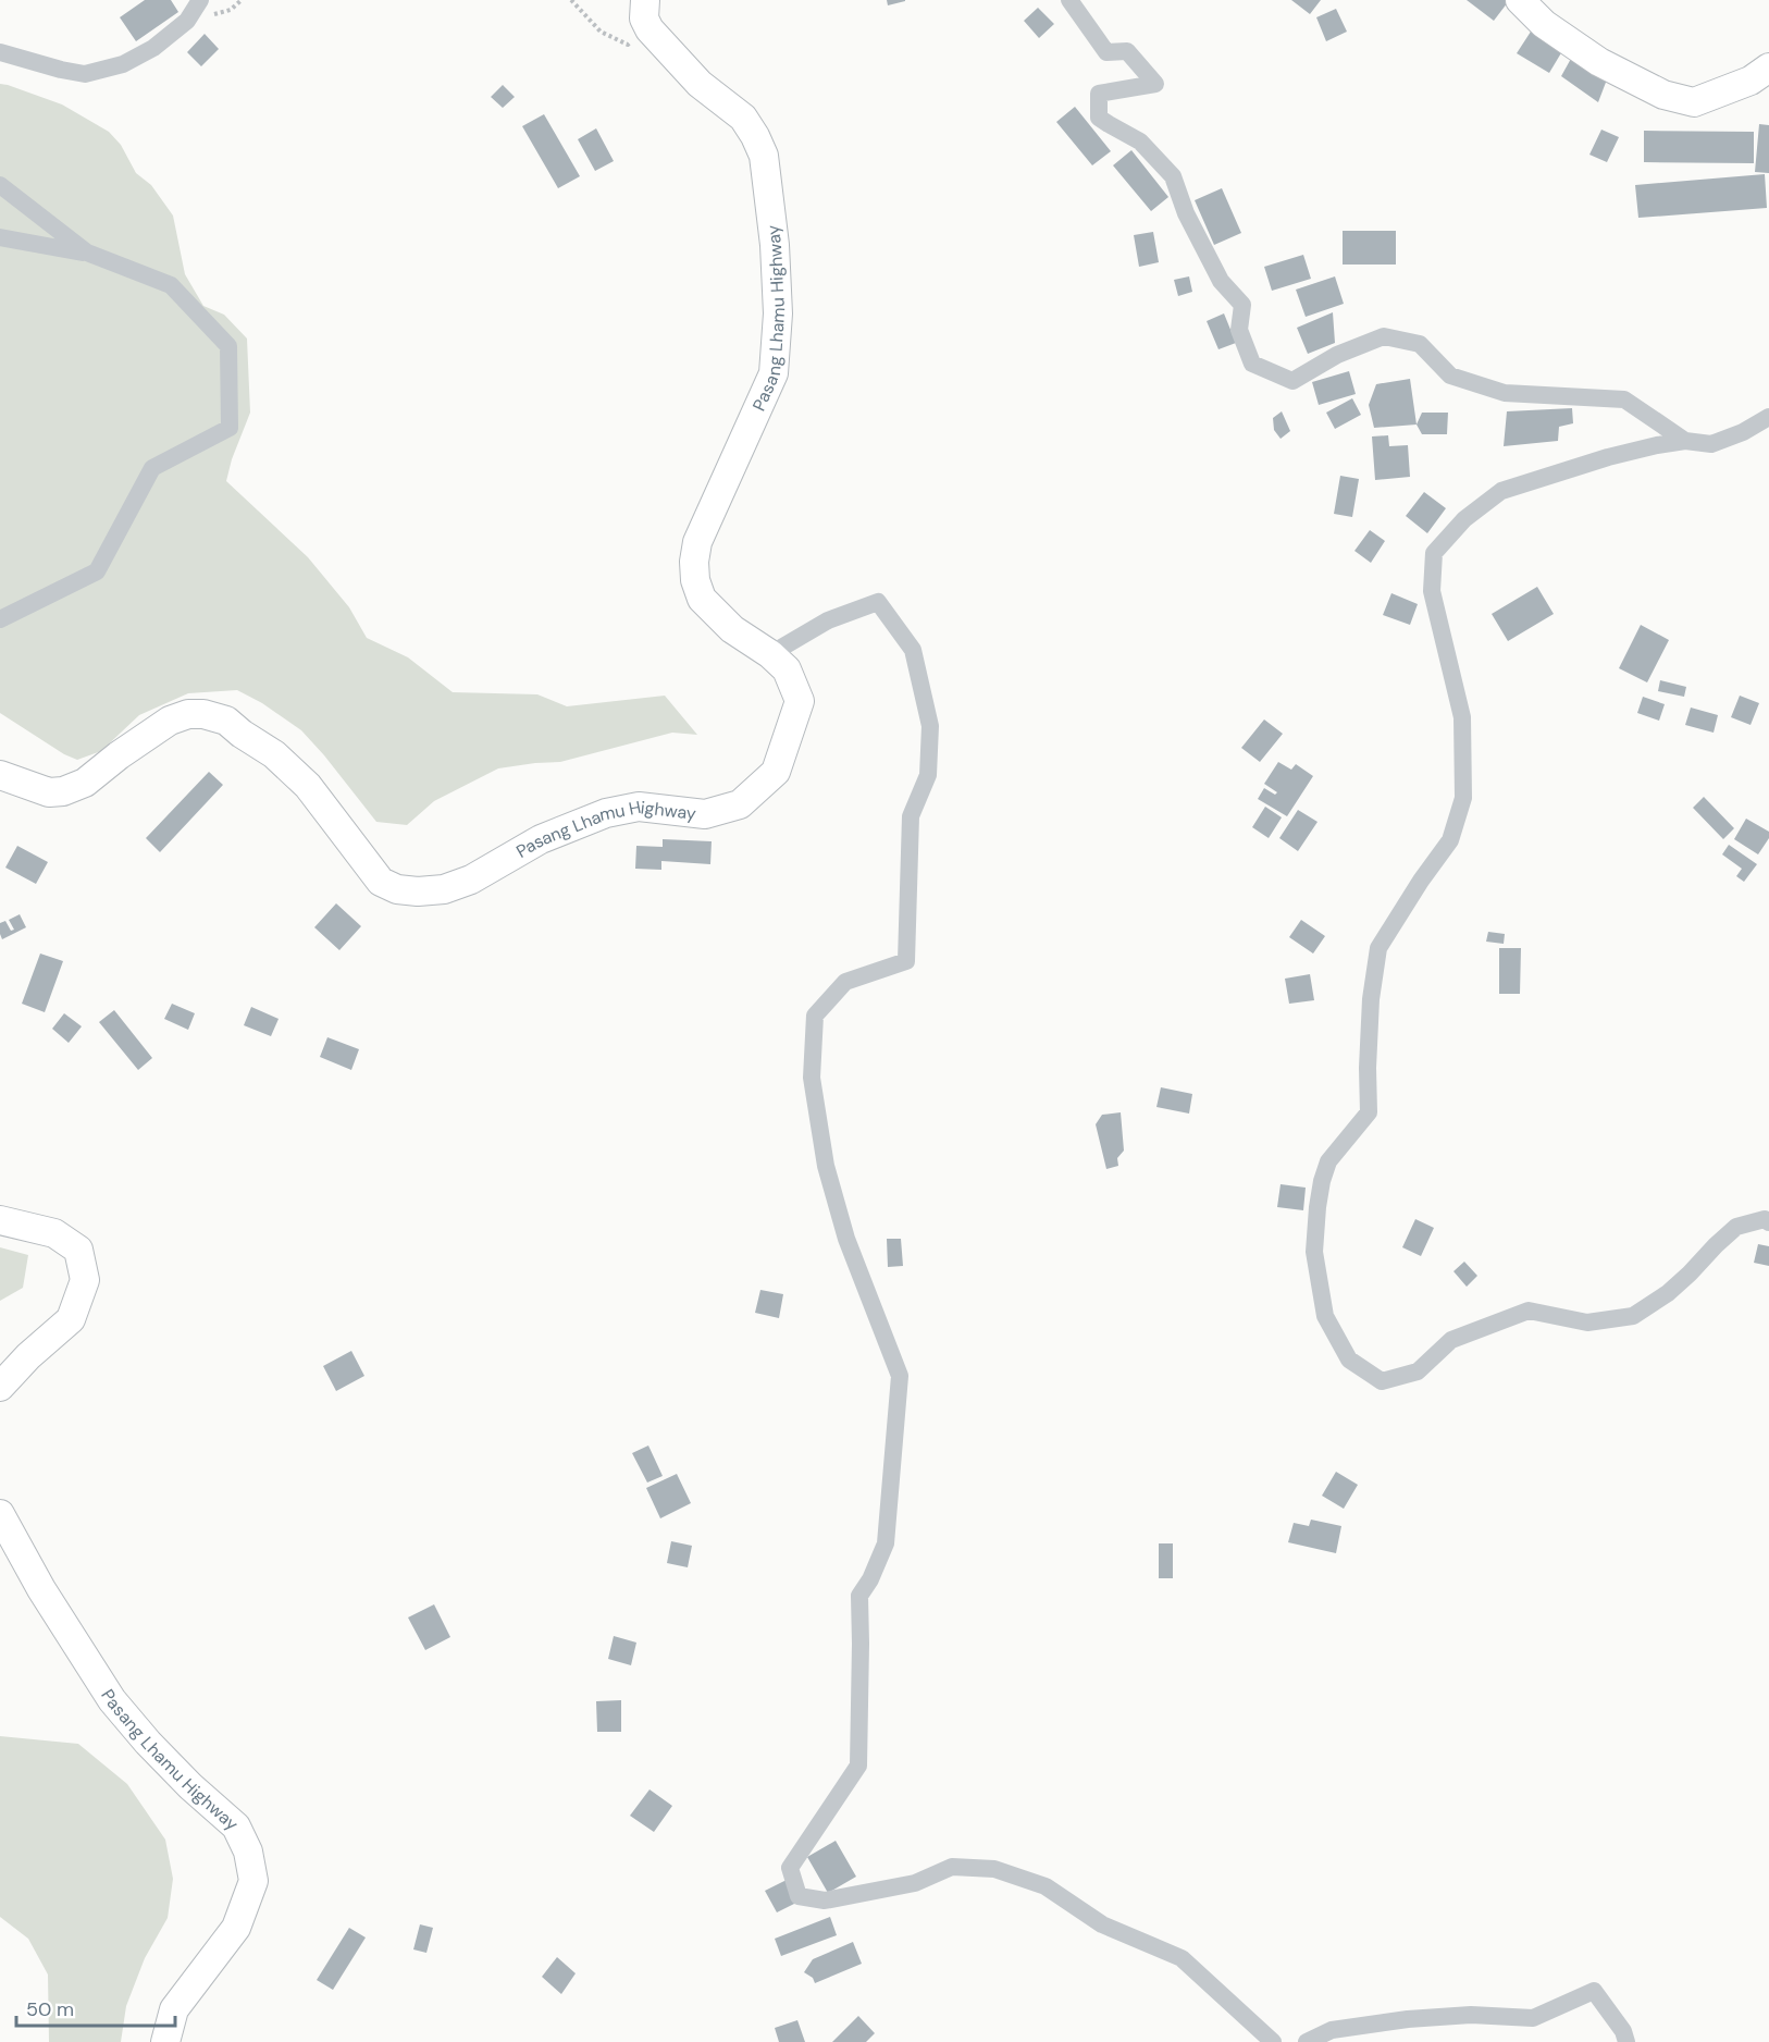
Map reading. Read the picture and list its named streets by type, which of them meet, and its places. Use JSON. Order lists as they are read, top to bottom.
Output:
{
  "streets": {
    "main road": ["Pasang Lhamu Highway"]
  },
  "scale_bar": "50 m"
}
